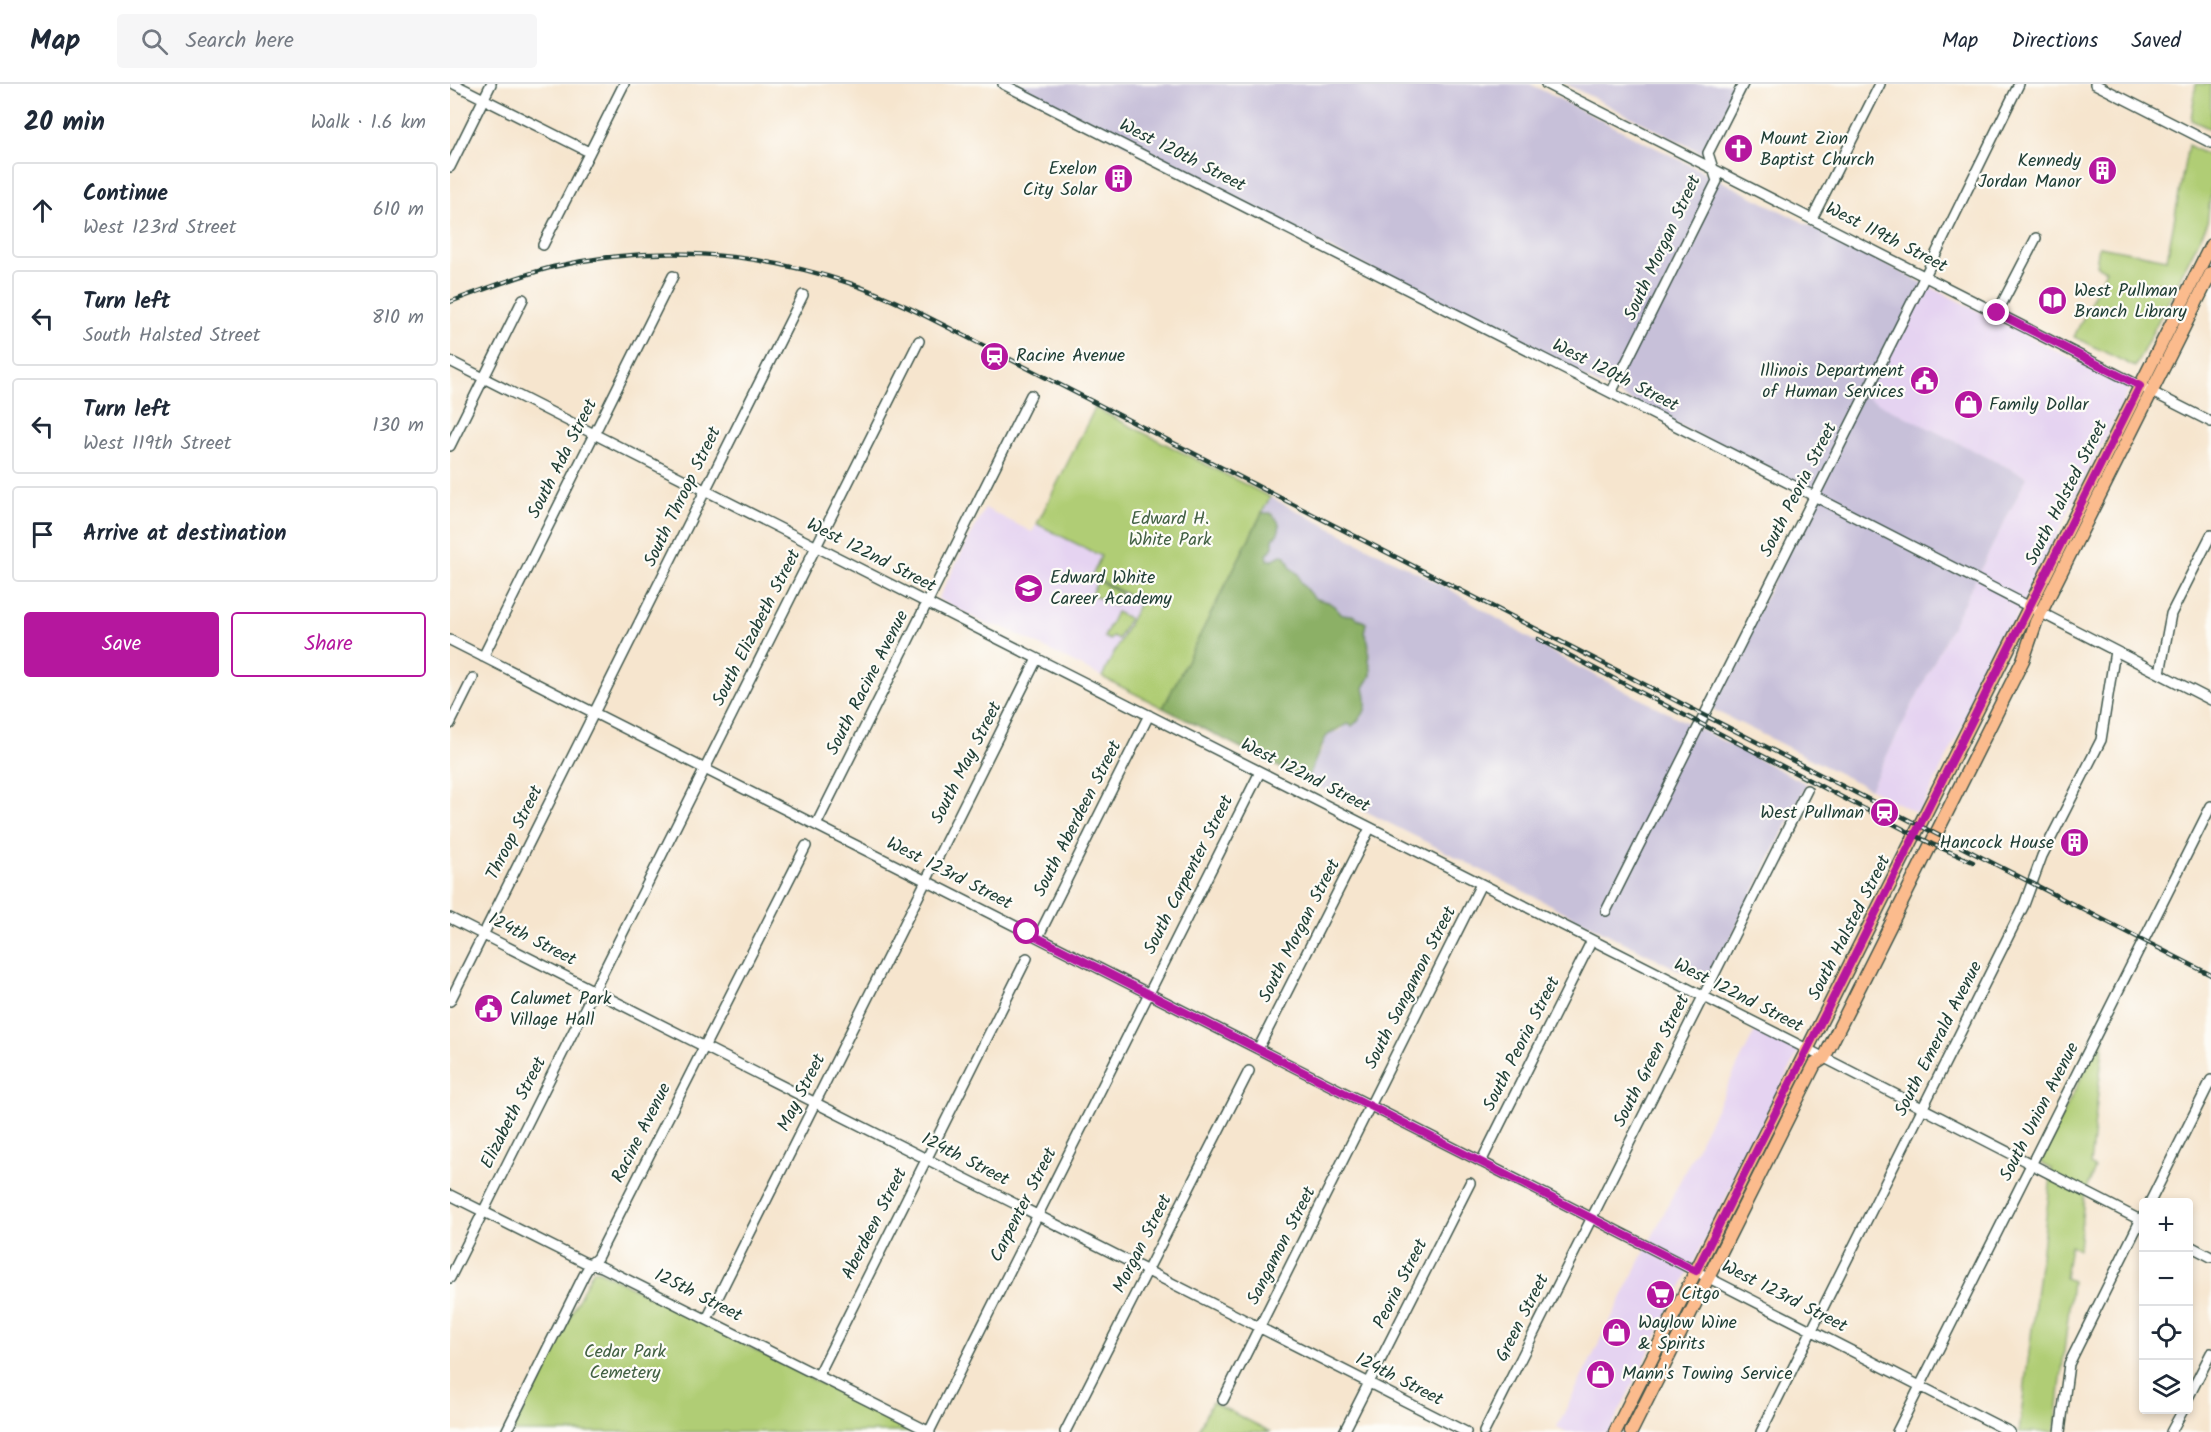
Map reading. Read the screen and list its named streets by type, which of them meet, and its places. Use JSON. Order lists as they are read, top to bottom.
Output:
{
  "streets": {
    "main road": ["South Halsted Street"],
    "street": [
      "West 120th Street",
      "West 119th Street",
      "South Morgan Street",
      "South Ada Street",
      "South Peoria Street",
      "South Throop Street",
      "West 122nd Street",
      "South Elizabeth Street",
      "South Racine Avenue",
      "South May Street",
      "South Aberdeen Street",
      "Throop Street",
      "West 123rd Street",
      "South Carpenter Street",
      "124th Street",
      "South Sangamon Street",
      "South Emerald Avenue",
      "South Green Street",
      "May Street",
      "South Union Avenue",
      "Elizabeth Street",
      "Racine Avenue",
      "Carpenter Street",
      "Aberdeen Street",
      "Morgan Street",
      "Sangamon Street",
      "Peoria Street",
      "125th Street",
      "Green Street"
    ]
  },
  "crossings": [
    ["West 120th Street", "South Morgan Street"],
    ["West 120th Street", "South Peoria Street"],
    ["West 120th Street", "South Halsted Street"],
    ["West 120th Street", "South Emerald Avenue"],
    ["West 119th Street", "South Morgan Street"],
    ["West 119th Street", "South Peoria Street"],
    ["West 119th Street", "South Halsted Street"],
    ["South Morgan Street", "West 122nd Street"],
    ["South Morgan Street", "West 123rd Street"],
    ["South Ada Street", "West 122nd Street"],
    ["South Ada Street", "West 123rd Street"],
    ["South Peoria Street", "West 122nd Street"],
    ["South Peoria Street", "West 123rd Street"],
    ["South Halsted Street", "West 122nd Street"],
    ["South Halsted Street", "West 123rd Street"],
    ["South Throop Street", "West 122nd Street"],
    ["South Throop Street", "Throop Street"],
    ["South Throop Street", "West 123rd Street"],
    ["West 122nd Street", "South Elizabeth Street"],
    ["West 122nd Street", "South Racine Avenue"],
    ["West 122nd Street", "South May Street"],
    ["West 122nd Street", "South Aberdeen Street"],
    ["West 122nd Street", "South Carpenter Street"],
    ["West 122nd Street", "South Sangamon Street"],
    ["West 122nd Street", "South Emerald Avenue"],
    ["West 122nd Street", "South Green Street"],
    ["West 122nd Street", "South Union Avenue"],
    ["South Elizabeth Street", "West 123rd Street"],
    ["South Elizabeth Street", "Elizabeth Street"],
    ["South Racine Avenue", "West 123rd Street"],
    ["South May Street", "West 123rd Street"],
    ["South May Street", "May Street"],
    ["South Aberdeen Street", "West 123rd Street"],
    ["Throop Street", "West 123rd Street"],
    ["Throop Street", "124th Street"],
    ["West 123rd Street", "South Carpenter Street"],
    ["West 123rd Street", "South Sangamon Street"],
    ["West 123rd Street", "South Emerald Avenue"],
    ["West 123rd Street", "South Green Street"],
    ["West 123rd Street", "May Street"],
    ["West 123rd Street", "South Union Avenue"],
    ["West 123rd Street", "Elizabeth Street"],
    ["West 123rd Street", "Carpenter Street"],
    ["West 123rd Street", "Sangamon Street"],
    ["West 123rd Street", "Green Street"],
    ["South Carpenter Street", "Carpenter Street"],
    ["124th Street", "May Street"],
    ["124th Street", "Elizabeth Street"],
    ["124th Street", "Racine Avenue"],
    ["124th Street", "Carpenter Street"],
    ["124th Street", "Aberdeen Street"],
    ["124th Street", "Morgan Street"],
    ["124th Street", "Sangamon Street"],
    ["124th Street", "Peoria Street"],
    ["South Sangamon Street", "Sangamon Street"],
    ["South Green Street", "Green Street"],
    ["May Street", "125th Street"],
    ["Elizabeth Street", "125th Street"],
    ["Racine Avenue", "125th Street"],
    ["Carpenter Street", "125th Street"],
    ["Aberdeen Street", "125th Street"]
  ],
  "parks": ["Edward H. White Park", "Cedar Park Cemetery"],
  "places": {
    "church": ["Mount Zion Baptist Church"],
    "building": ["Kennedy Jordan Manor", "Exelon City Solar", "Hancock House"],
    "library": ["West Pullman Branch Library"],
    "station": ["Racine Avenue", "West Pullman"],
    "public building": ["Illinois Department of Human Services", "Calumet Park Village Hall"],
    "shop": ["Family Dollar", "Waylow Wine & Spirits", "Mann's Towing Service"],
    "school or university": ["Edward White Career Academy"],
    "supermarket": ["Citgo"]
  },
  "page": {
    "header": "Map",
    "search": "Search here",
    "nav": ["Map", "Directions", "Saved"],
    "heading": ["20 min", "Walk · 1.6 km"],
    "list": [
      ["Continue", "West 123rd Street", "610 m"],
      ["Turn left", "South Halsted Street", "810 m"],
      ["Turn left", "West 119th Street", "130 m"],
      "Arrive at destination"
    ],
    "buttons": ["Save", "Share"],
    "map_buttons": ["+", "−"]
  }
}
